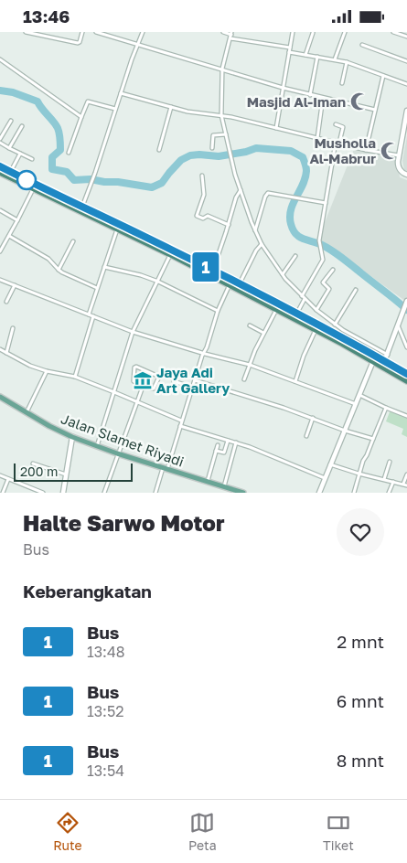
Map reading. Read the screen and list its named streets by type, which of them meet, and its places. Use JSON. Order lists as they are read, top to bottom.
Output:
{
  "streets": {
    "main road": ["Jalan Slamet Riyadi"]
  },
  "places": {
    "mosque": ["Masjid Al-Iman", "Musholla Al-Mabrur"],
    "museum": ["Jaya Adi Art Gallery"]
  },
  "lines": ["bus line 1"],
  "scale_bar": "200 m",
  "page": {
    "status": "13:46",
    "on_map": "1",
    "scale": "200 m",
    "heading": [
      ["Halte Sarwo Motor", "Bus"],
      "Keberangkatan"
    ],
    "list": [
      {
        "mark": "1",
        "name": "Bus",
        "note": "13:48",
        "value": "2 mnt"
      },
      {
        "mark": "1",
        "name": "Bus",
        "note": "13:52",
        "value": "6 mnt"
      },
      {
        "mark": "1",
        "name": "Bus",
        "note": "13:54",
        "value": "8 mnt"
      }
    ],
    "tabs": ["Rute", "Peta", "Tiket"]
  }
}
